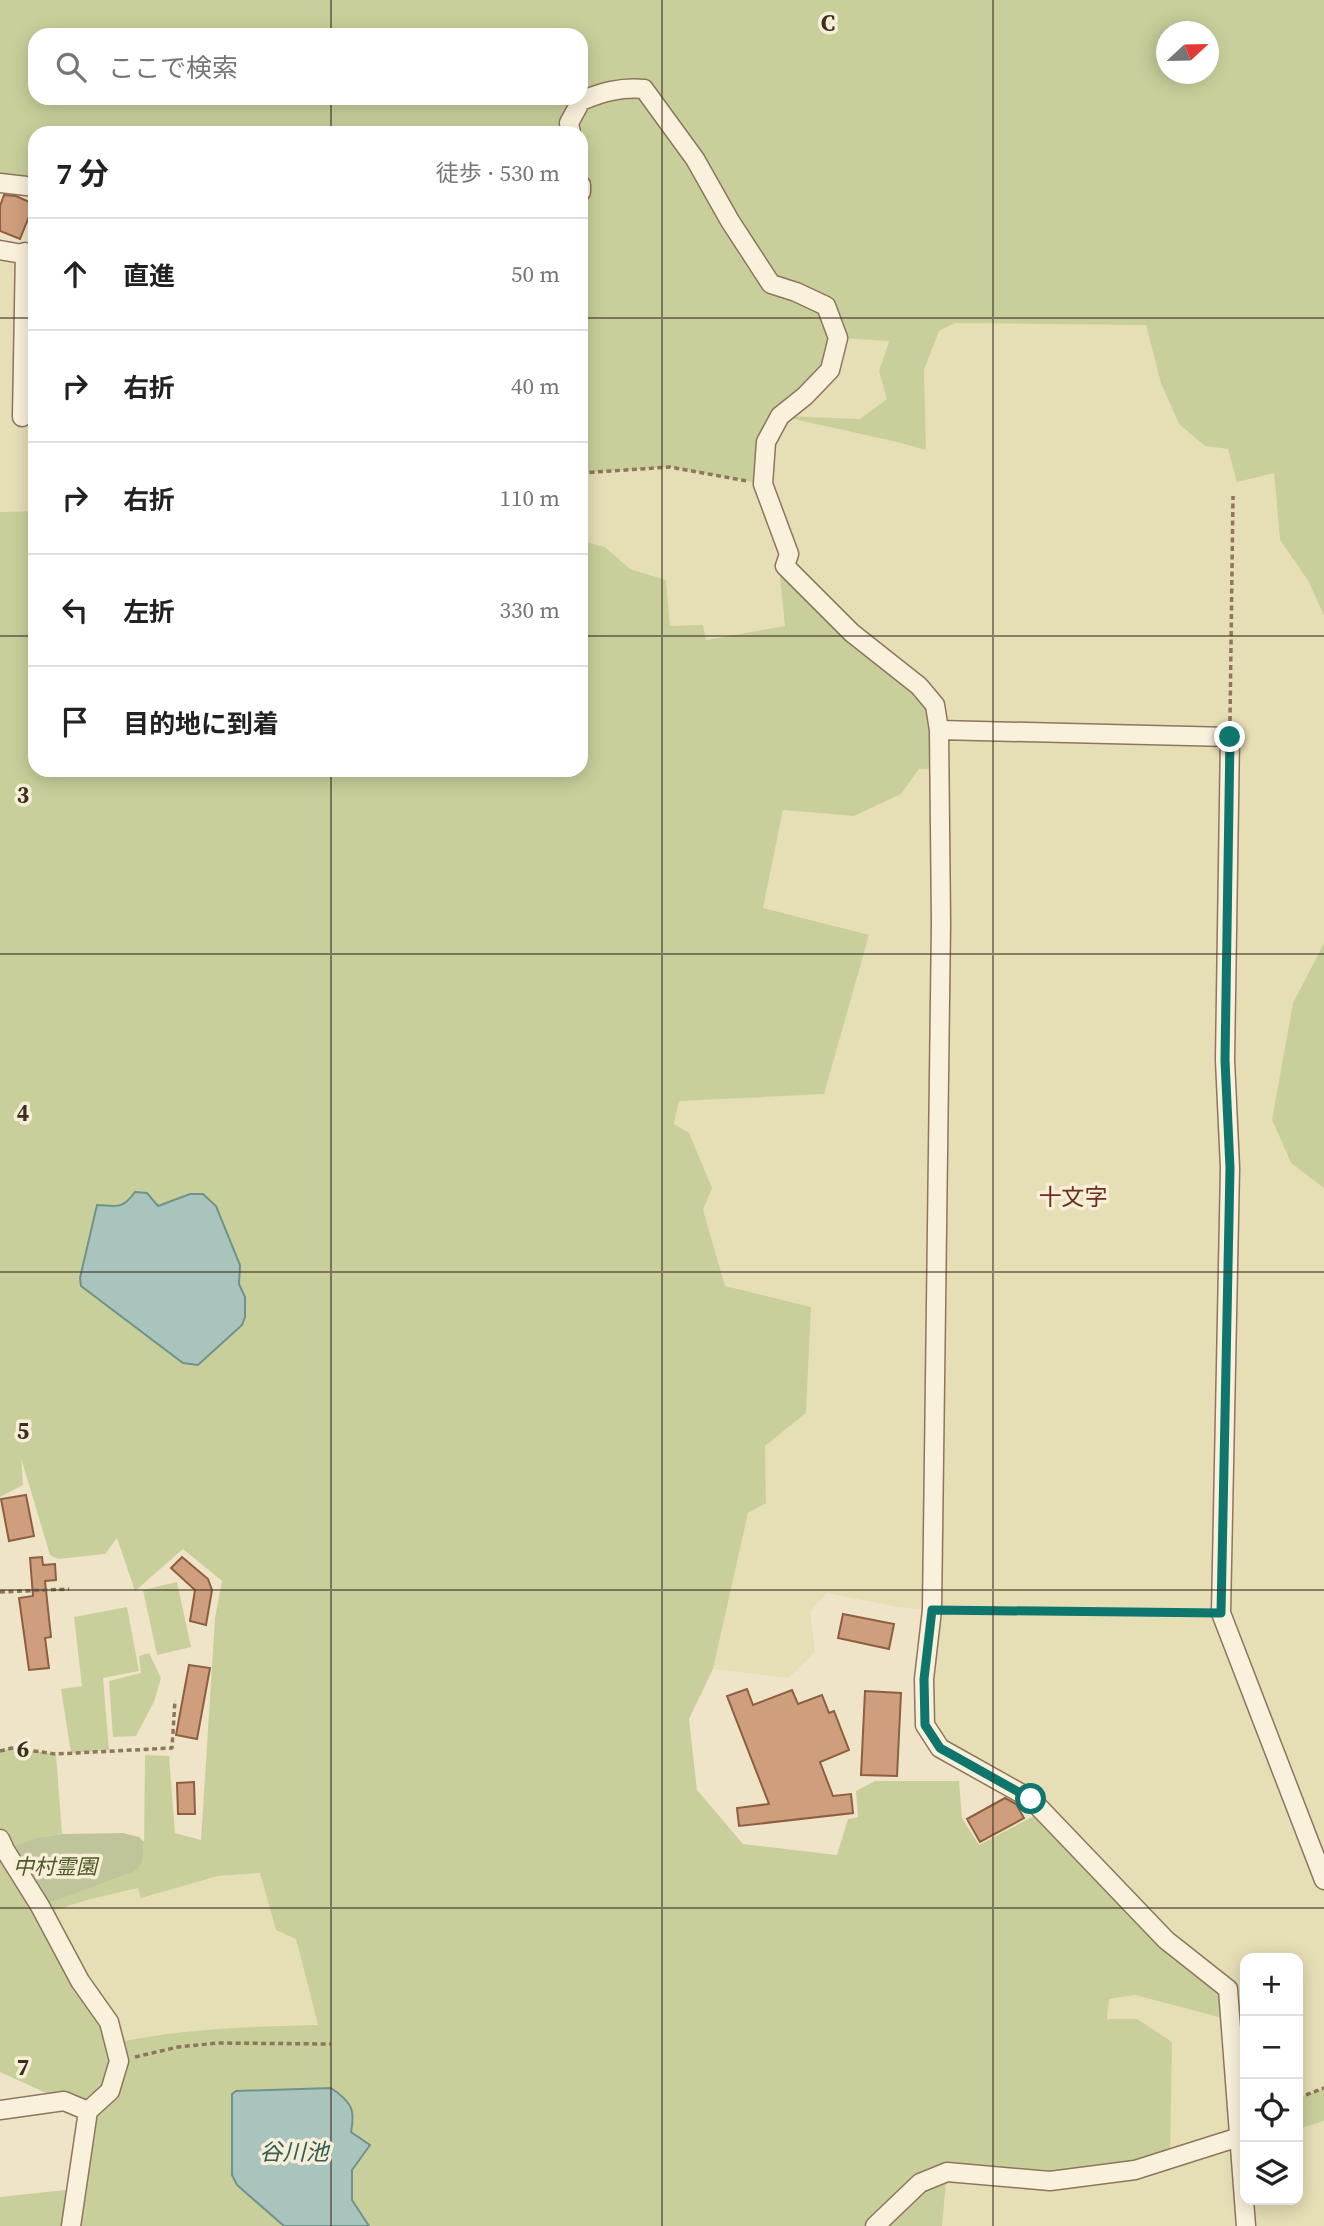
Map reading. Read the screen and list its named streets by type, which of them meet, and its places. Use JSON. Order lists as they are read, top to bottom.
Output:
{
  "districts": ["十文字"],
  "water": ["谷川池"],
  "parks": ["中村霊園"],
  "north": "right",
  "page": {
    "search": "ここで検索",
    "heading": ["7 分", "徒歩 · 530 m"],
    "list": [
      ["直進", "50 m"],
      ["右折", "40 m"],
      ["右折", "110 m"],
      ["左折", "330 m"],
      "目的地に到着"
    ],
    "map_buttons": ["+", "−"]
  },
  "grid": {
    "columns": ["C"],
    "rows": [
      "3",
      "4",
      "5",
      "6",
      "7"
    ]
  }
}
